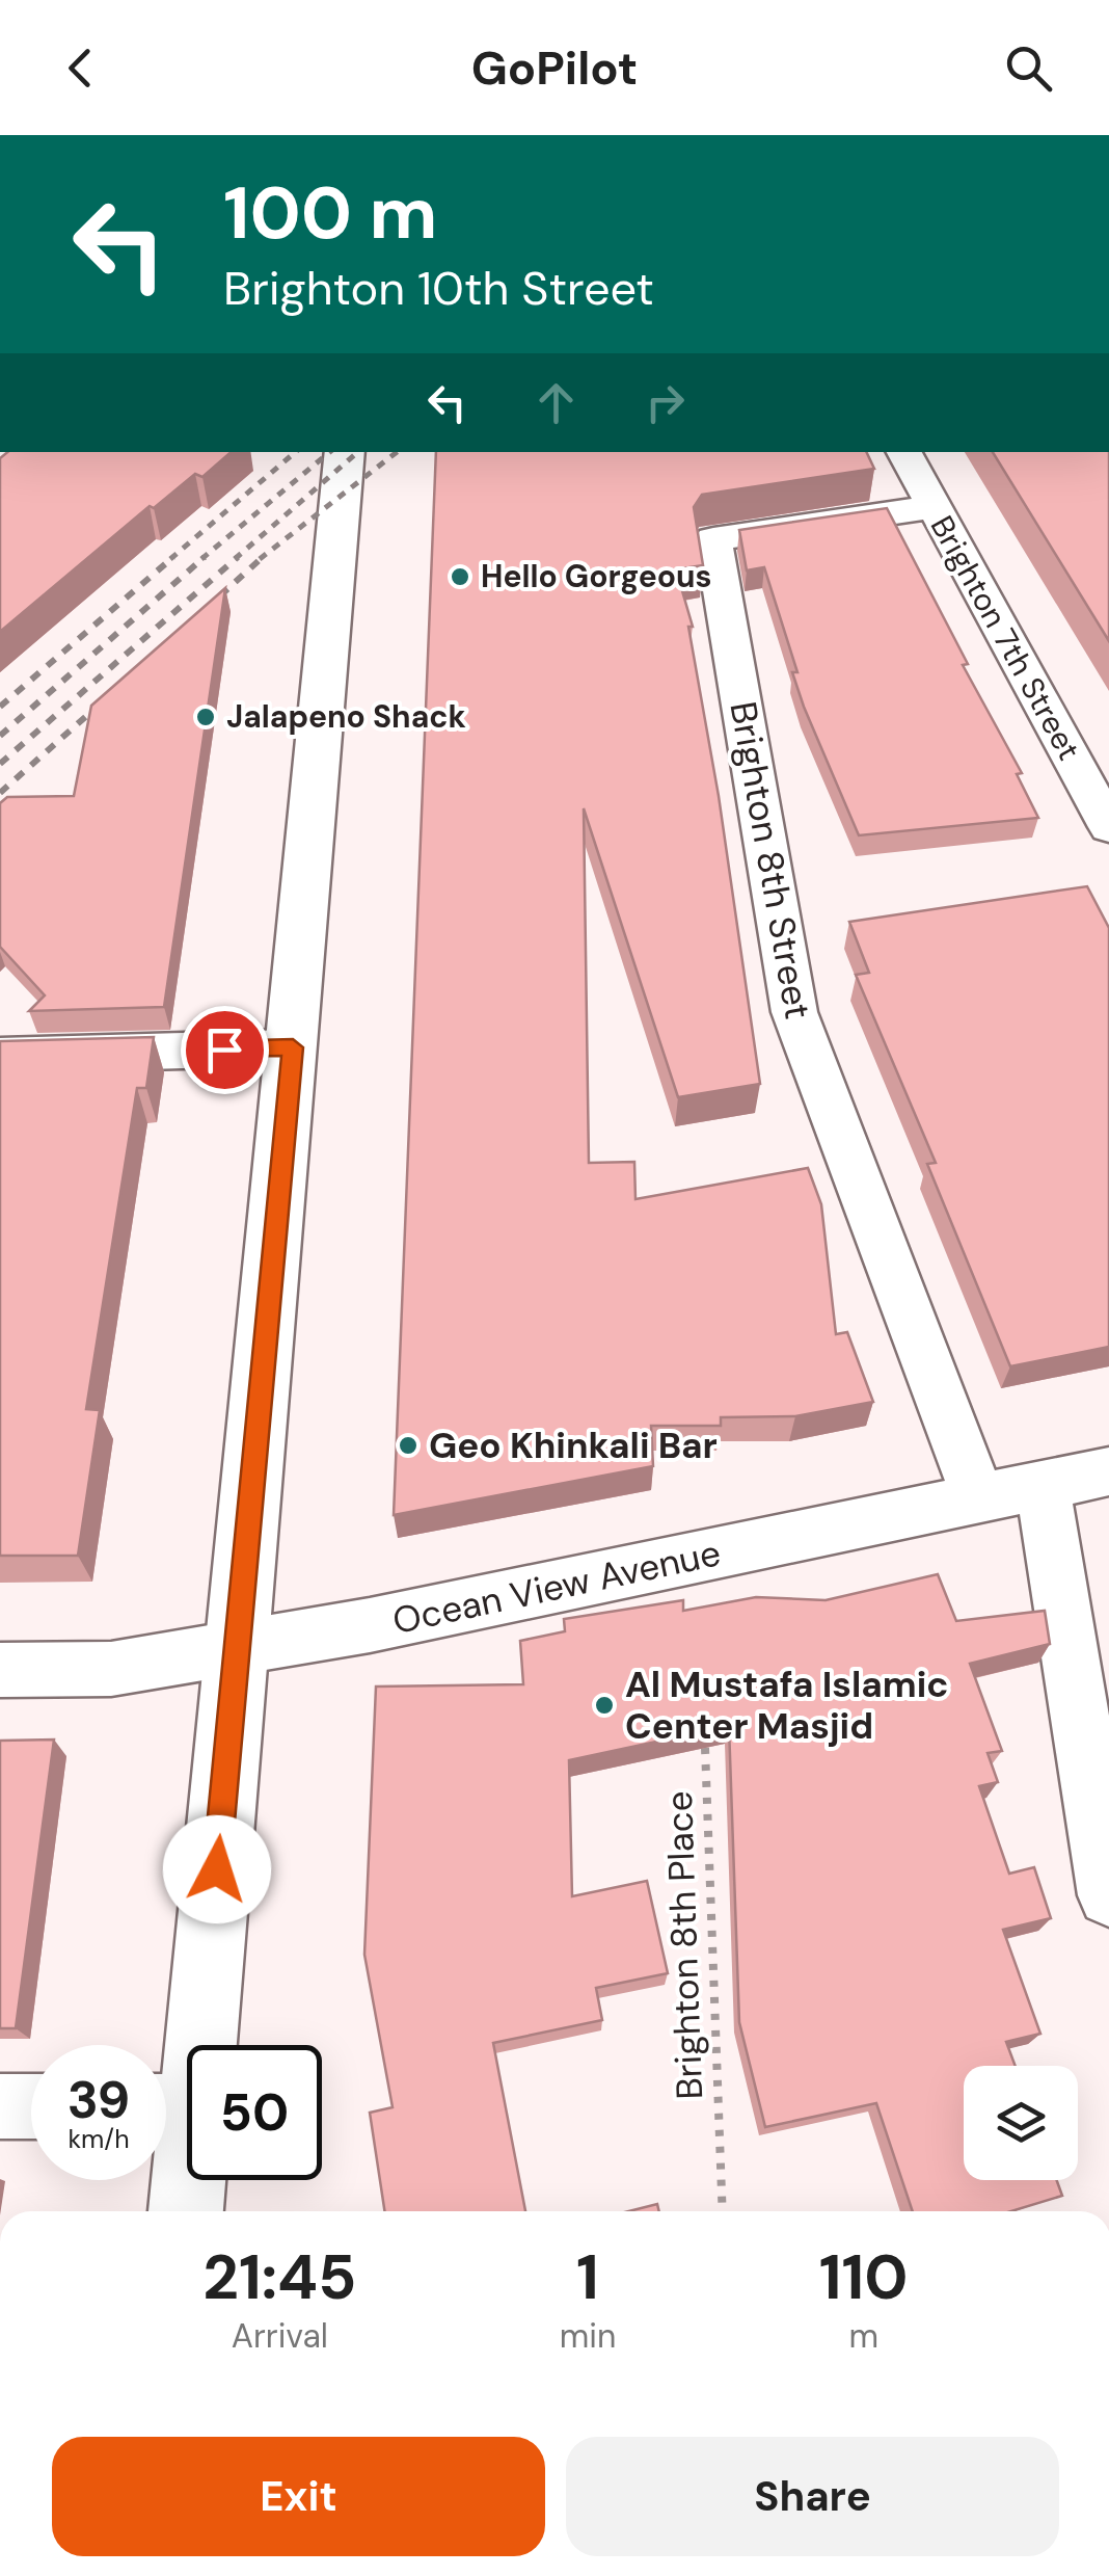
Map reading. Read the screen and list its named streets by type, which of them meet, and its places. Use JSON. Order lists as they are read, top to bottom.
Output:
{
  "streets": {
    "street": ["Brighton 7th Street", "Brighton 8th Street", "Ocean View Avenue"],
    "path": ["Brighton 8th Place"]
  },
  "crossings": [
    ["Brighton 7th Street", "Brighton 8th Street"],
    ["Brighton 8th Street", "Ocean View Avenue"]
  ],
  "places": [
    "Hello Gorgeous",
    "Jalapeno Shack",
    "Geo Khinkali Bar",
    "Al Mustafa Islamic Center Masjid"
  ],
  "page": {
    "header": "GoPilot",
    "turn": ["100 m", "Brighton 10th Street"],
    "speed": "39 km/h",
    "limit": "50",
    "eta": [
      "21:45",
      "Arrival",
      "1",
      "min",
      "110",
      "m"
    ],
    "buttons": ["Exit", "Share"]
  }
}
